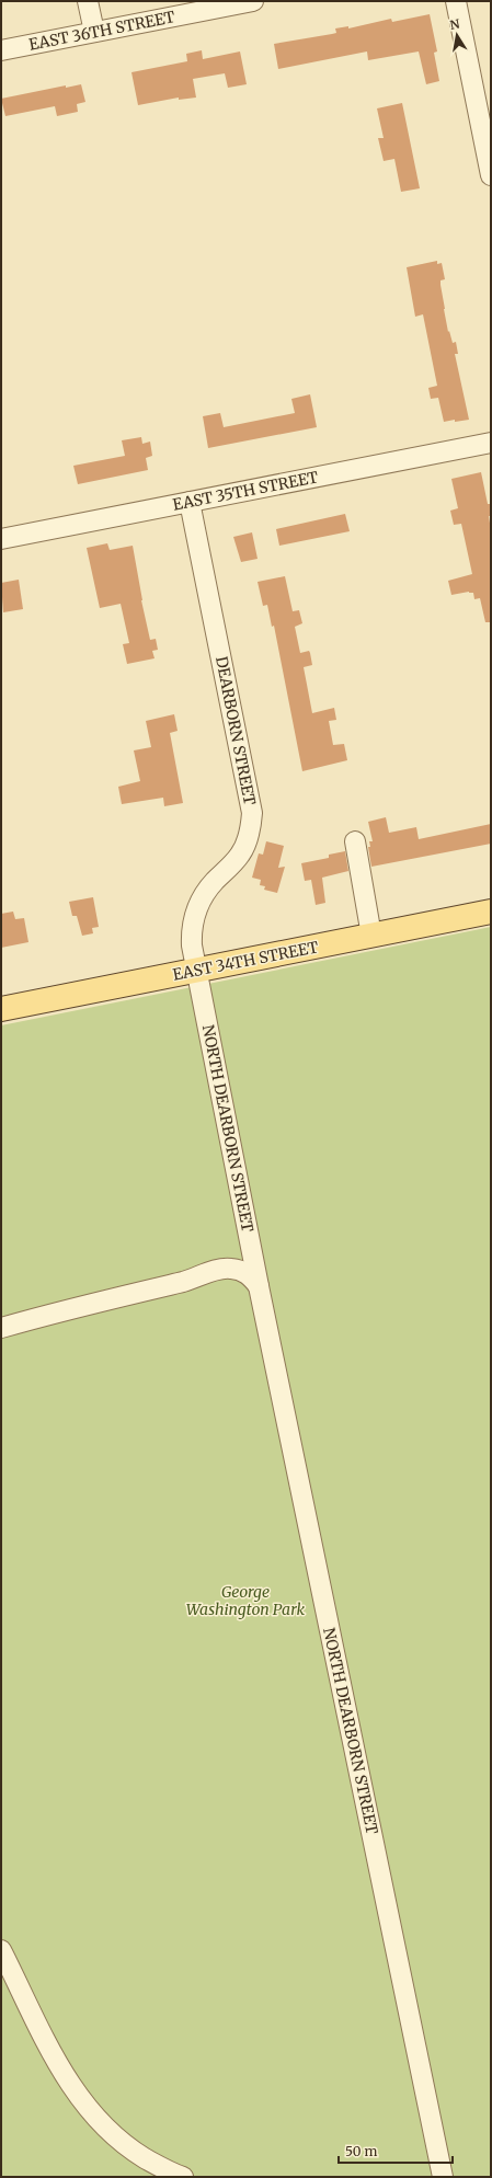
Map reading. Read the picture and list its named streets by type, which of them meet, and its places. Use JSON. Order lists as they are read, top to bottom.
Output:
{
  "streets": {
    "main road": ["EAST 34TH STREET"],
    "street": [
      "EAST 36TH STREET",
      "EAST 35TH STREET",
      "DEARBORN STREET",
      "NORTH DEARBORN STREET"
    ]
  },
  "crossings": [
    ["EAST 35TH STREET", "DEARBORN STREET"],
    ["DEARBORN STREET", "EAST 34TH STREET"],
    ["DEARBORN STREET", "NORTH DEARBORN STREET"],
    ["EAST 34TH STREET", "NORTH DEARBORN STREET"]
  ],
  "parks": ["George Washington Park"],
  "scale_bar": "50 m",
  "north": "top"
}
